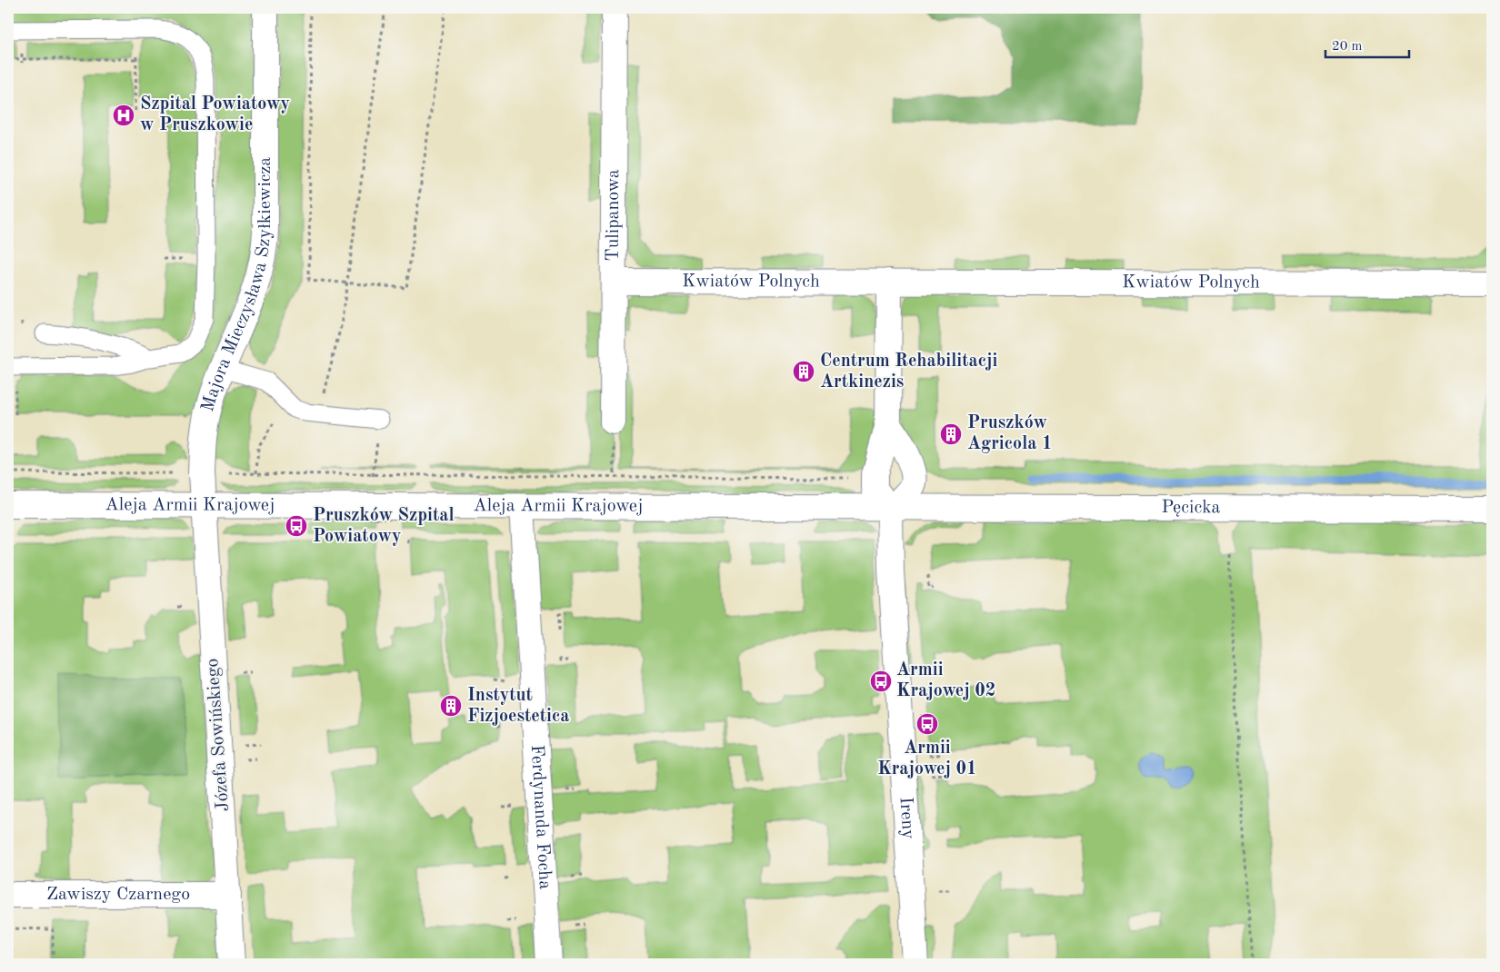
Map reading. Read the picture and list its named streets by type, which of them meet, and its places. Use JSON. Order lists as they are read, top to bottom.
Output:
{
  "streets": {
    "street": [
      "Tulipanowa",
      "Kwiatów Polnych",
      "Majora Mieczysława Szyłkiewicza",
      "Aleja Armii Krajowej",
      "Pęcicka",
      "Józefa Sowińskiego",
      "Ferdynanda Focha",
      "Ireny",
      "Zawiszy Czarnego"
    ]
  },
  "crossings": [
    ["Tulipanowa", "Kwiatów Polnych"],
    ["Majora Mieczysława Szyłkiewicza", "Aleja Armii Krajowej"],
    ["Majora Mieczysława Szyłkiewicza", "Józefa Sowińskiego"],
    ["Aleja Armii Krajowej", "Pęcicka"],
    ["Aleja Armii Krajowej", "Józefa Sowińskiego"],
    ["Aleja Armii Krajowej", "Ferdynanda Focha"],
    ["Aleja Armii Krajowej", "Ireny"],
    ["Pęcicka", "Ireny"],
    ["Józefa Sowińskiego", "Zawiszy Czarnego"]
  ],
  "places": {
    "hospital": ["Szpital Powiatowy w Pruszkowie"],
    "building": ["Centrum Rehabilitacji Artkinezis", "Pruszków Agricola 1", "Instytut Fizjoestetica"],
    "bus stop": ["Pruszków Szpital Powiatowy", "Armii Krajowej 02", "Armii Krajowej 01"]
  },
  "scale_bar": "20 m"
}
